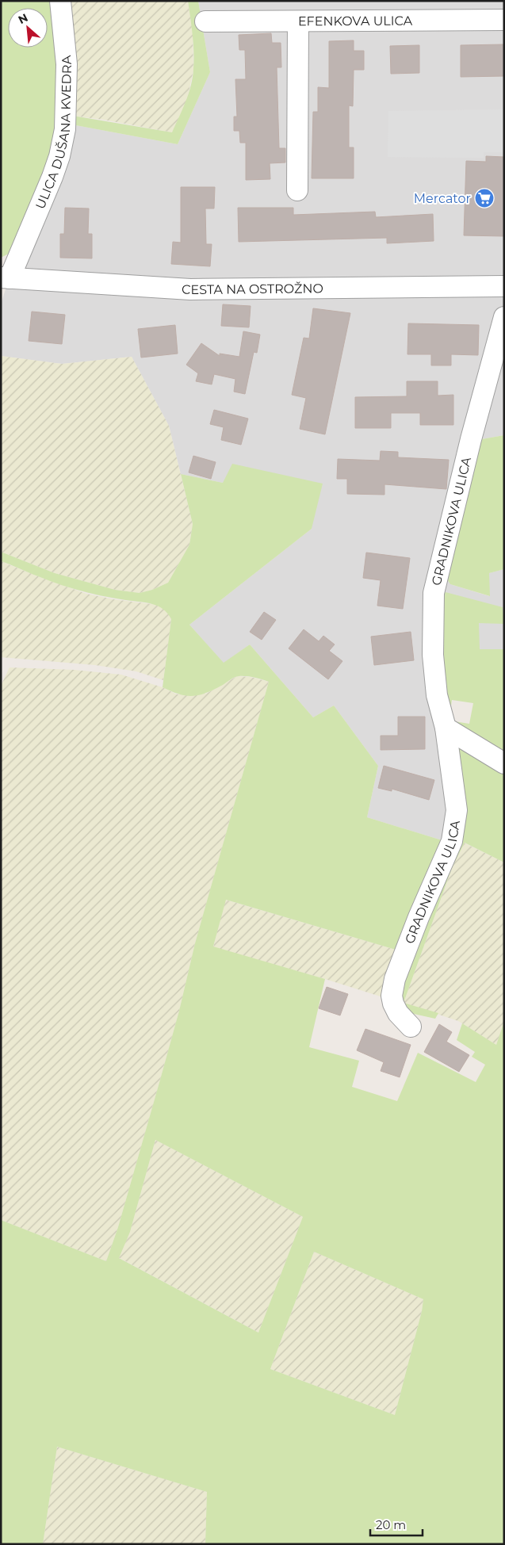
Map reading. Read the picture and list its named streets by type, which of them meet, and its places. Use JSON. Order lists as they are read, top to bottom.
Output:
{
  "streets": {
    "street": [
      "EFENKOVA ULICA",
      "ULICA DUŠANA KVEDRA",
      "CESTA NA OSTROŽNO",
      "GRADNIKOVA ULICA"
    ]
  },
  "crossings": [
    ["ULICA DUŠANA KVEDRA", "CESTA NA OSTROŽNO"]
  ],
  "places": {
    "supermarket": ["Mercator"]
  },
  "scale_bar": "20 m",
  "north": "top left"
}
